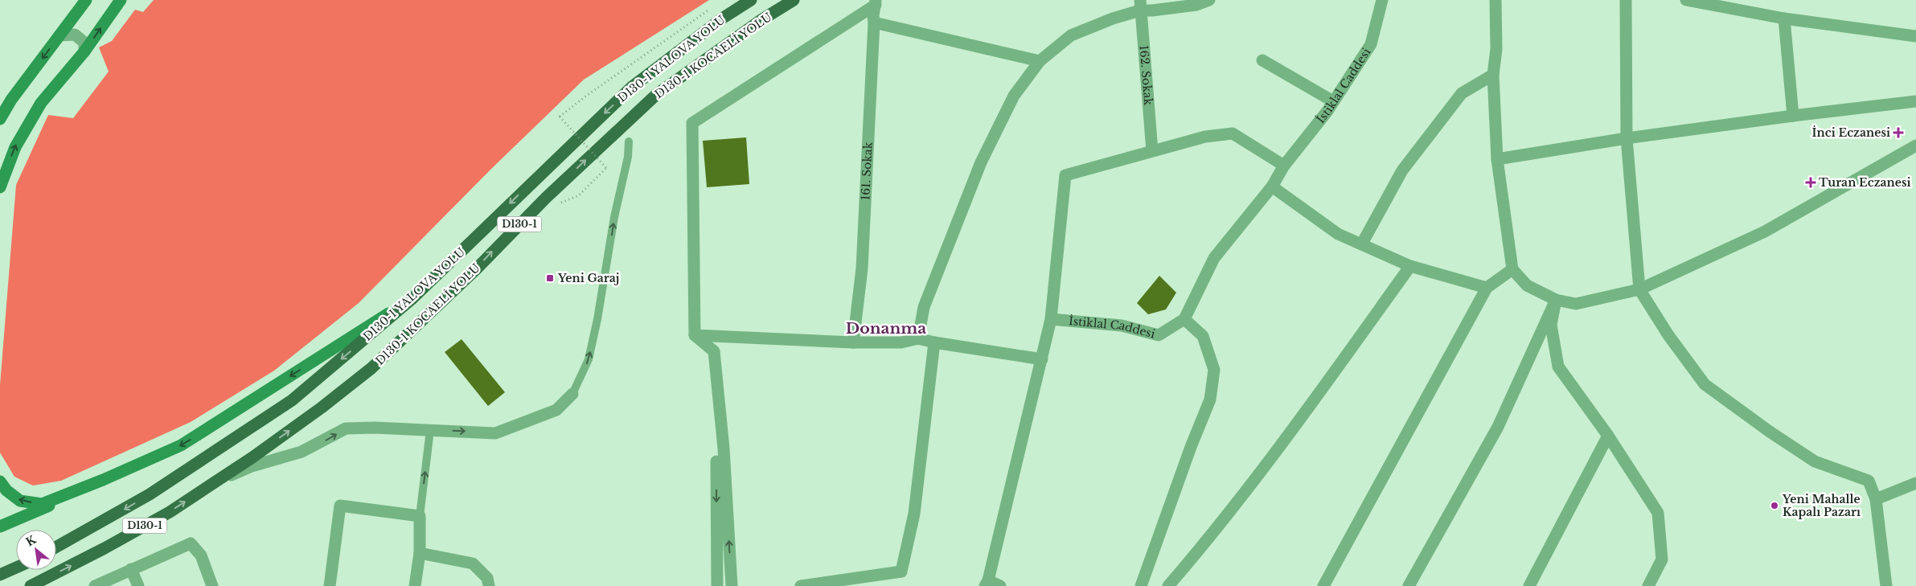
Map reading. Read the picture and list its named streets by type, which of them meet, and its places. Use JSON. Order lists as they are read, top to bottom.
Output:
{
  "streets": {
    "highway": ["D130-1 KOCAELİ YOLU", "D130-1 YALOVA YOLU", "D130-1"],
    "street": ["162. Sokak", "İstiklal Caddesi", "161. Sokak"]
  },
  "one_way": ["D130-1 KOCAELİ YOLU", "D130-1 YALOVA YOLU"],
  "districts": ["Donanma"],
  "places": {
    "health": ["İnci Eczanesi", "Turan Eczanesi"],
    "transit": ["Yeni Garaj"],
    "other": ["Yeni Mahalle Kapalı Pazarı"]
  },
  "north": "top left"
}
